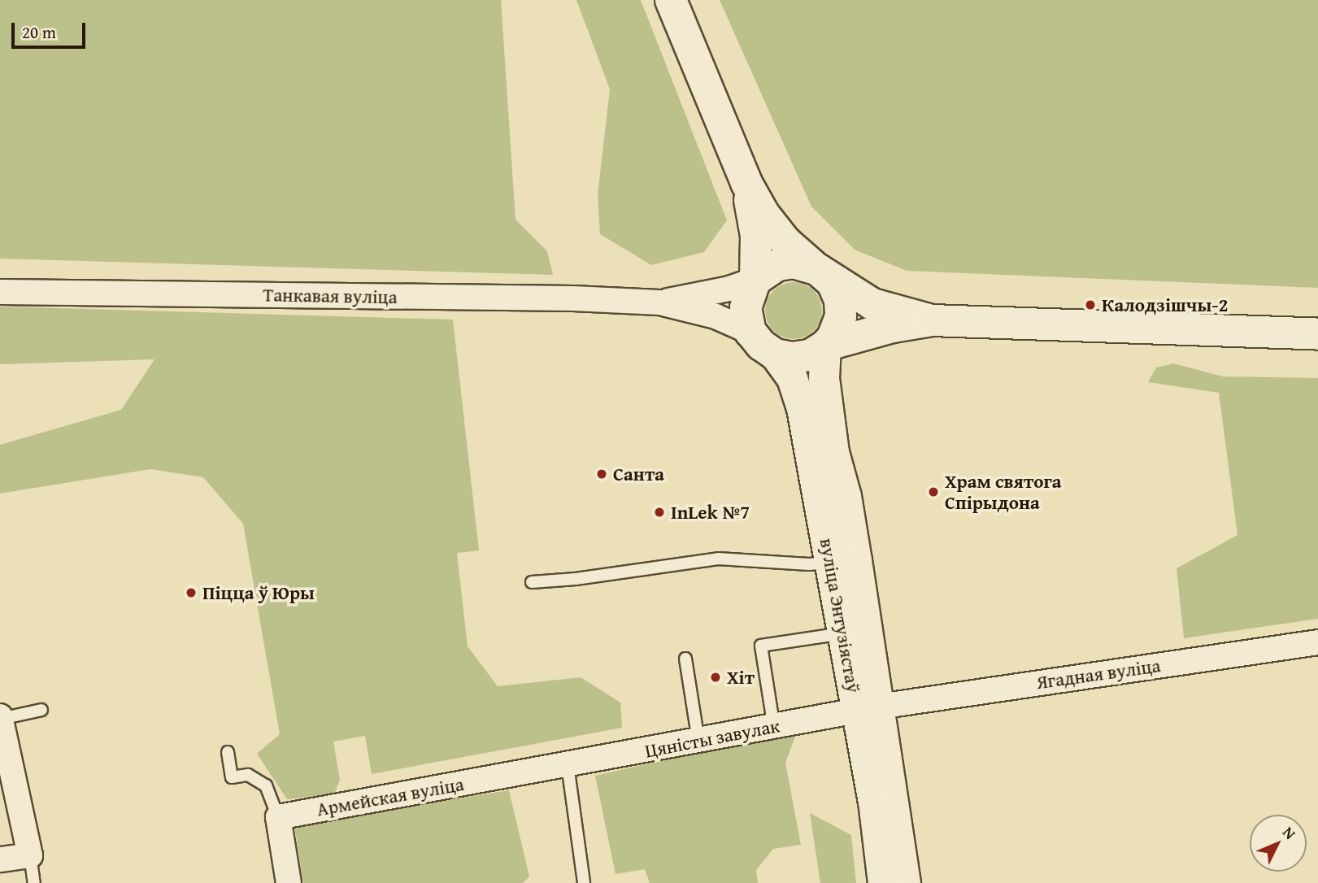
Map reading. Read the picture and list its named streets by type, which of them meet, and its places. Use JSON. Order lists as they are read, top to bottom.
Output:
{
  "streets": {
    "street": [
      "Танкавая вуліца",
      "вуліца Энтузіястаў",
      "Ягадная вуліца",
      "Цяністы завулак",
      "Армейская вуліца"
    ]
  },
  "crossings": [
    ["Танкавая вуліца", "вуліца Энтузіястаў"],
    ["вуліца Энтузіястаў", "Ягадная вуліца"],
    ["вуліца Энтузіястаў", "Цяністы завулак"],
    ["Ягадная вуліца", "Цяністы завулак"],
    ["Цяністы завулак", "Армейская вуліца"]
  ],
  "places": [
    "Калодзішчы-2",
    "Санта",
    "Храм святога Спірыдона",
    "InLek №7",
    "Піцца ў Юры",
    "Хіт"
  ],
  "scale_bar": "20 m",
  "north": "top right"
}
